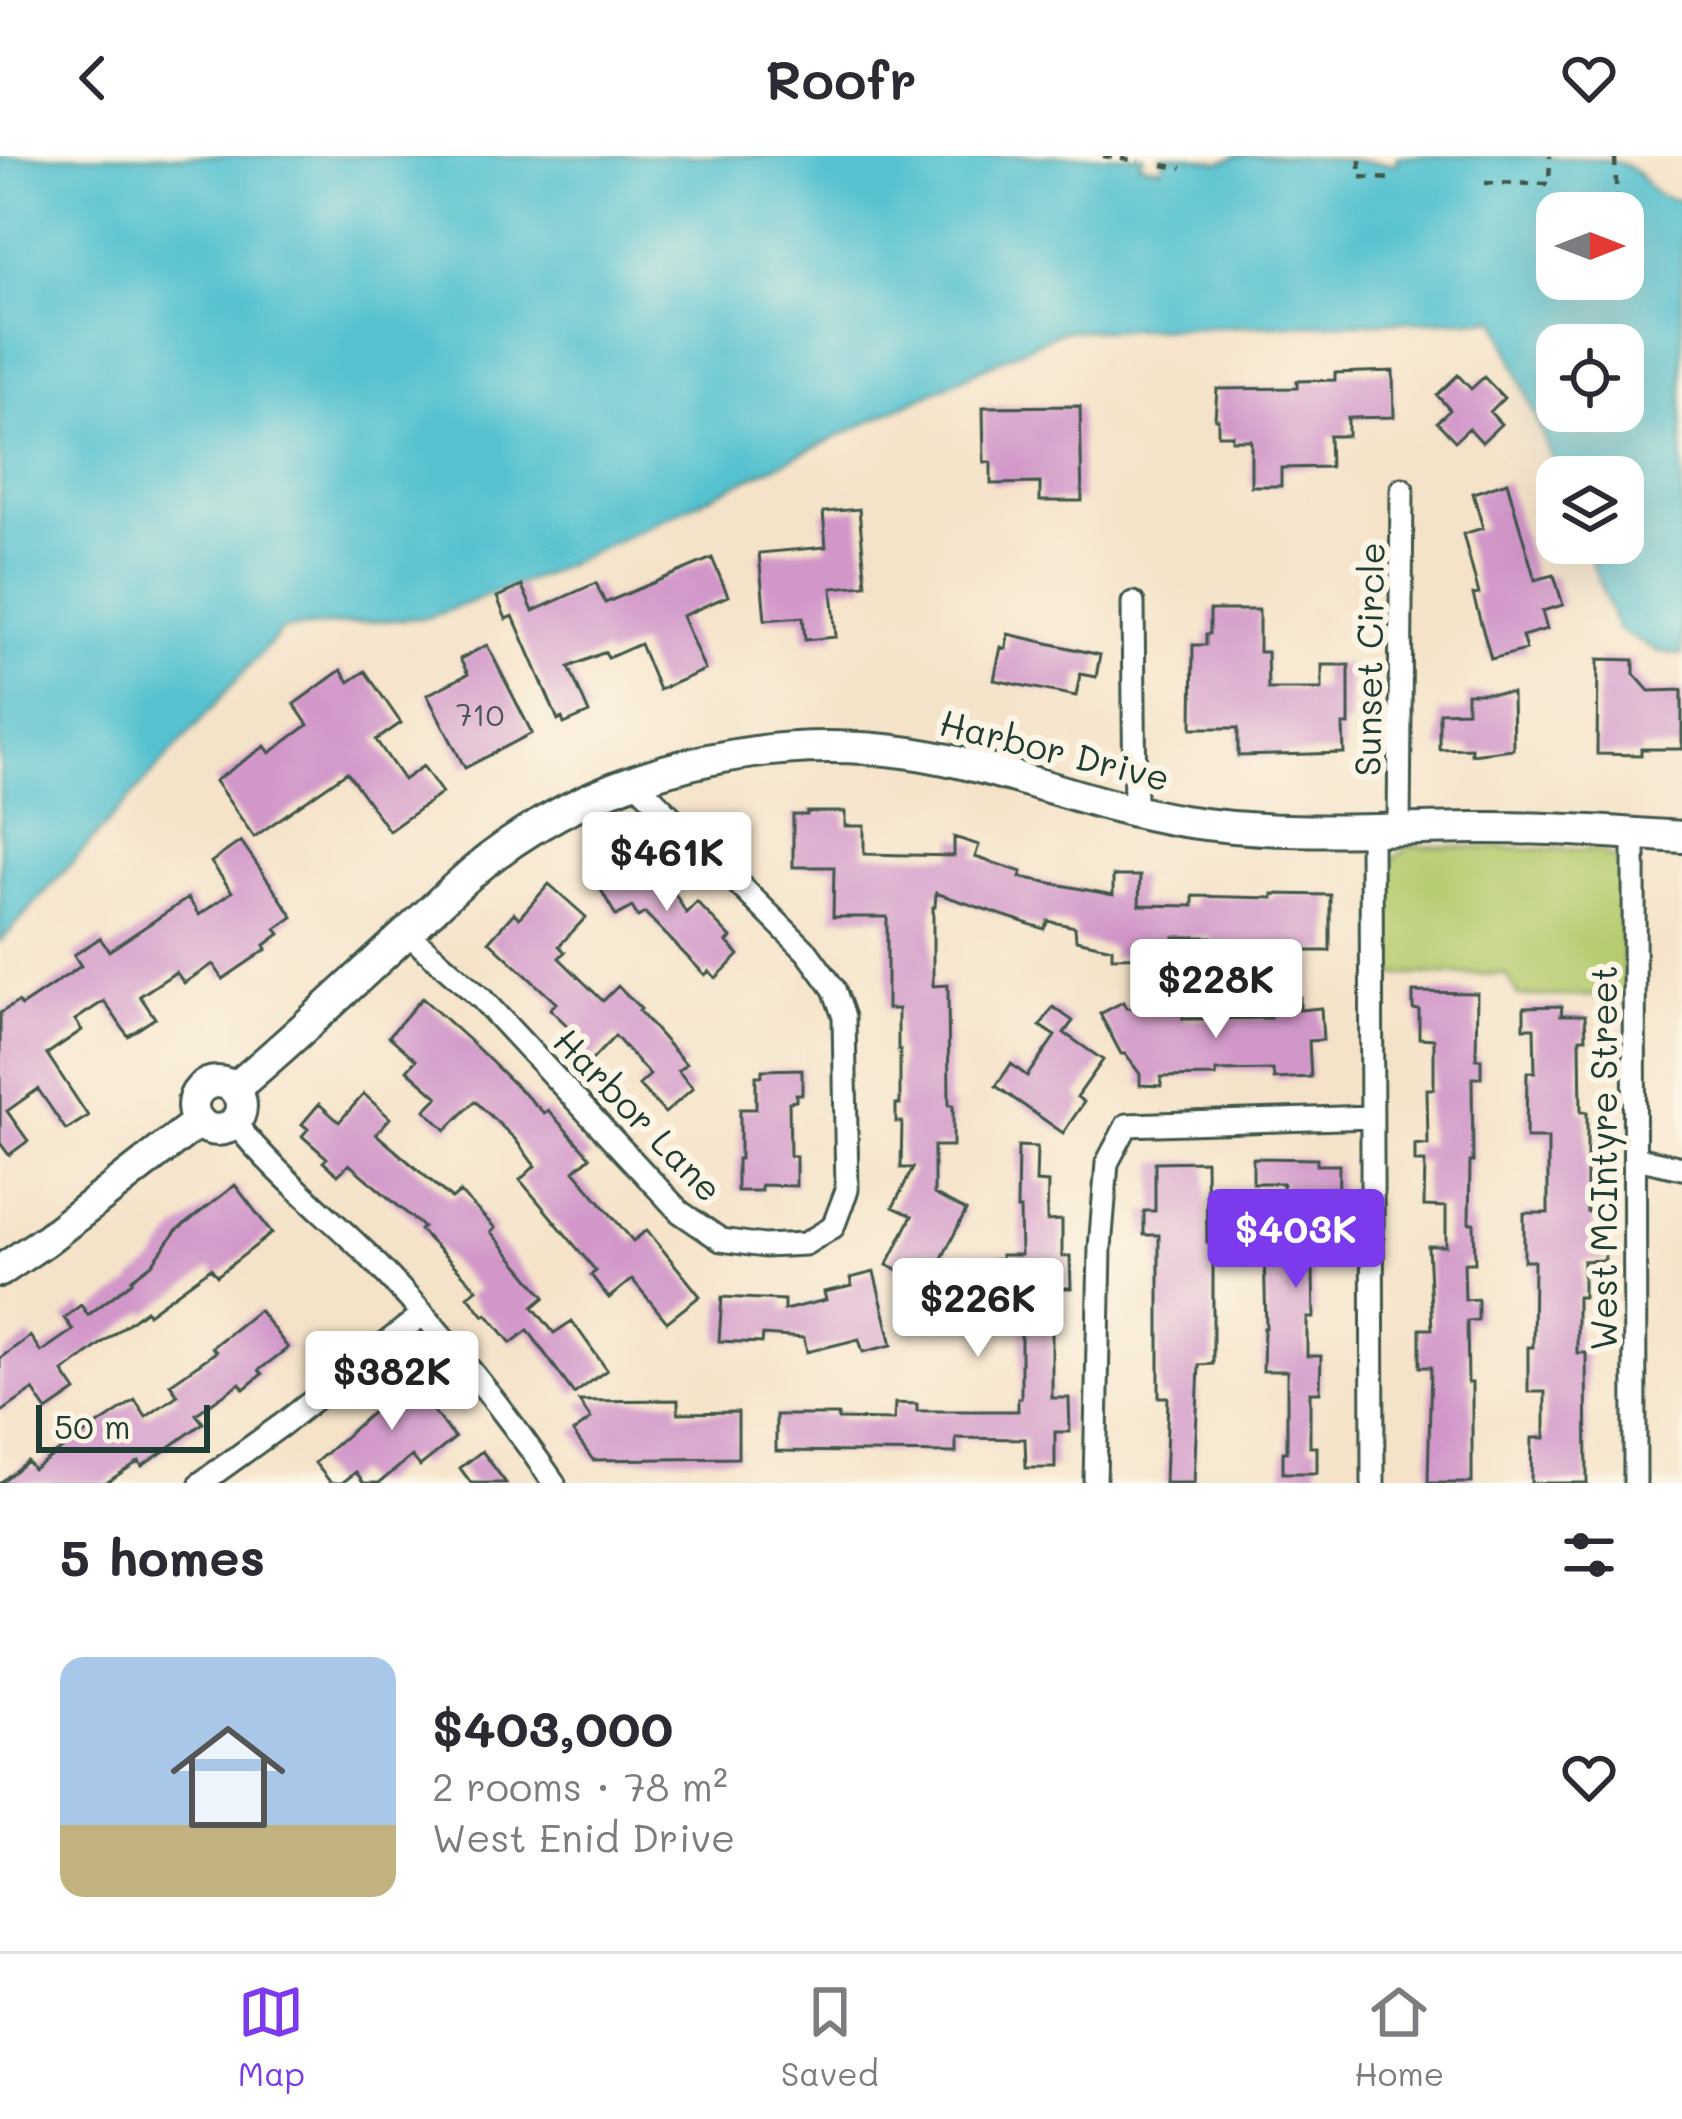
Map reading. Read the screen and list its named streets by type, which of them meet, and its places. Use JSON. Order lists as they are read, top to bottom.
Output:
{
  "streets": {
    "street": [
      "Sunset Circle",
      "Harbor Drive",
      "Harbor Lane",
      "West McIntyre Street"
    ]
  },
  "crossings": [
    ["Sunset Circle", "Harbor Drive"],
    ["Harbor Drive", "Harbor Lane"],
    ["Harbor Drive", "West McIntyre Street"]
  ],
  "house_numbers": ["710"],
  "scale_bar": "50 m",
  "north": "right",
  "page": {
    "header": "Roofr",
    "price": [
      "$461K",
      "$228K",
      "$403K",
      "$226K",
      "$382K"
    ],
    "scale": "50 m",
    "heading": "5 homes",
    "list": [
      {
        "name": "$403,000",
        "note": "2 rooms · 78 m² · West Enid Drive"
      }
    ],
    "tabs": ["Map", "Saved", "Home"]
  }
}
